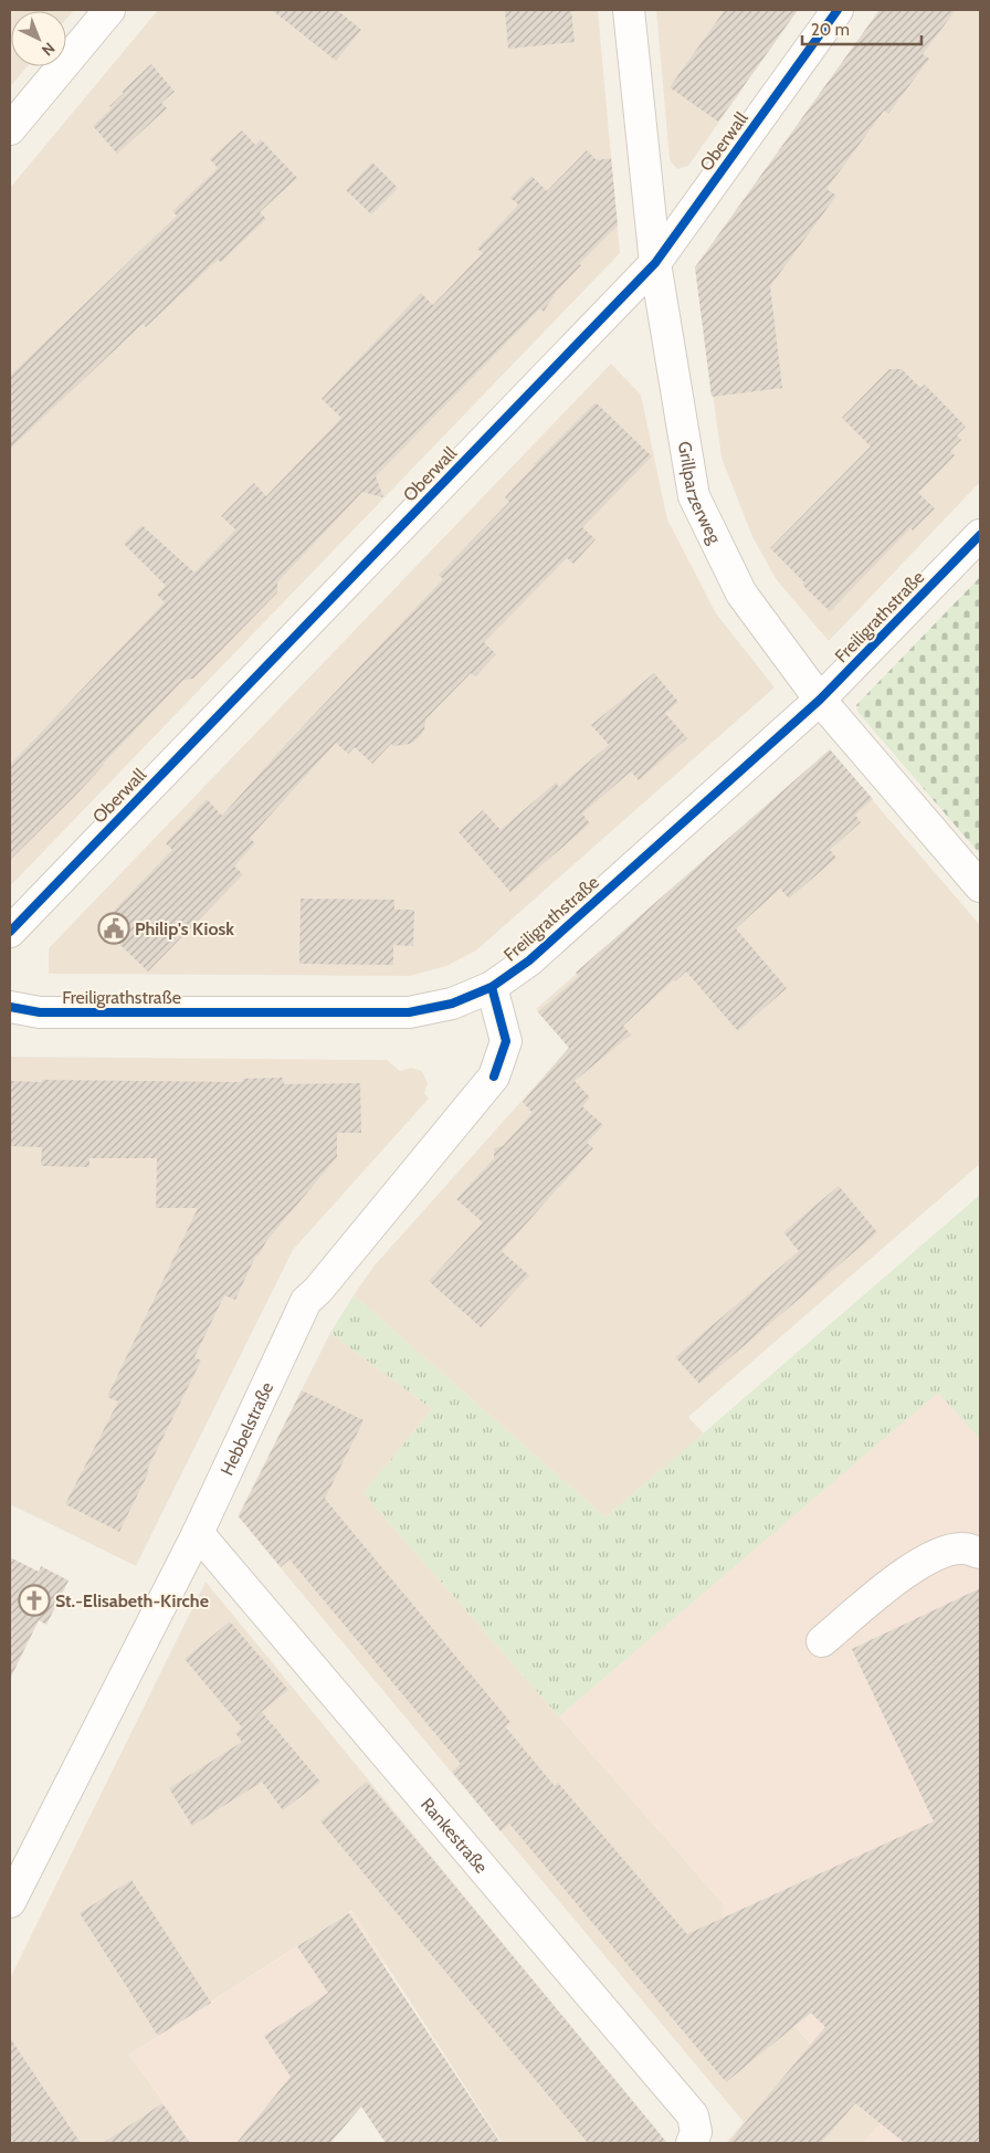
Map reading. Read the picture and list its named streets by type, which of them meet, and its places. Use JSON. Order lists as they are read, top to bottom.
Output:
{
  "streets": {
    "street": [
      "Oberwall",
      "Grillparzerweg",
      "Freiligrathstraße",
      "Hebbelstraße",
      "Rankestraße"
    ]
  },
  "crossings": [
    ["Oberwall", "Grillparzerweg"],
    ["Grillparzerweg", "Freiligrathstraße"],
    ["Freiligrathstraße", "Hebbelstraße"],
    ["Hebbelstraße", "Rankestraße"]
  ],
  "places": {
    "public building": ["Philip's Kiosk"],
    "church": ["St.-Elisabeth-Kirche"]
  },
  "scale_bar": "20 m",
  "north": "bottom right"
}
